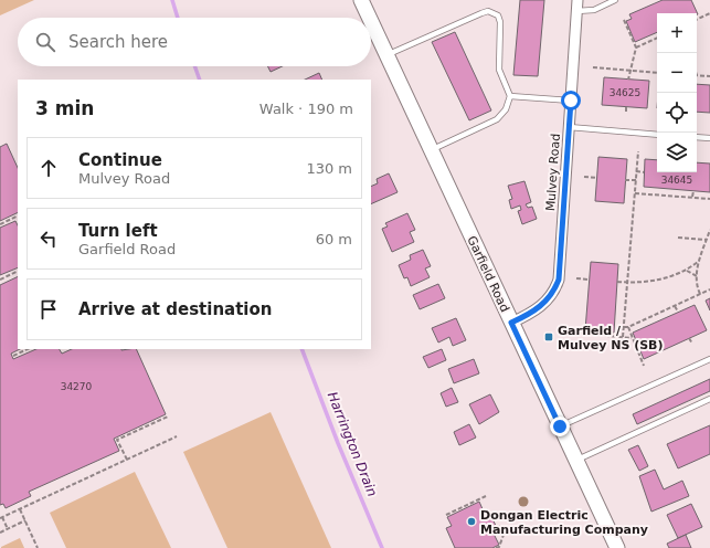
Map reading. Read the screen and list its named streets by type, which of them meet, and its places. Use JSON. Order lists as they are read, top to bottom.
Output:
{
  "streets": {
    "main road": ["Garfield Road"],
    "street": ["Mulvey Road"]
  },
  "crossings": [
    ["Mulvey Road", "Garfield Road"]
  ],
  "water": ["Harrington Drain"],
  "places": {
    "transit": ["Garfield / Mulvey NS (SB)"],
    "other": ["Dongan Electric Manufacturing Company"]
  },
  "house_numbers": ["34625", "34645", "34270"],
  "page": {
    "map_buttons": ["+", "−"],
    "search": "Search here",
    "heading": ["3 min", "Walk · 190 m"],
    "list": [
      ["Continue", "Mulvey Road", "130 m"],
      ["Turn left", "Garfield Road", "60 m"],
      "Arrive at destination"
    ]
  }
}
